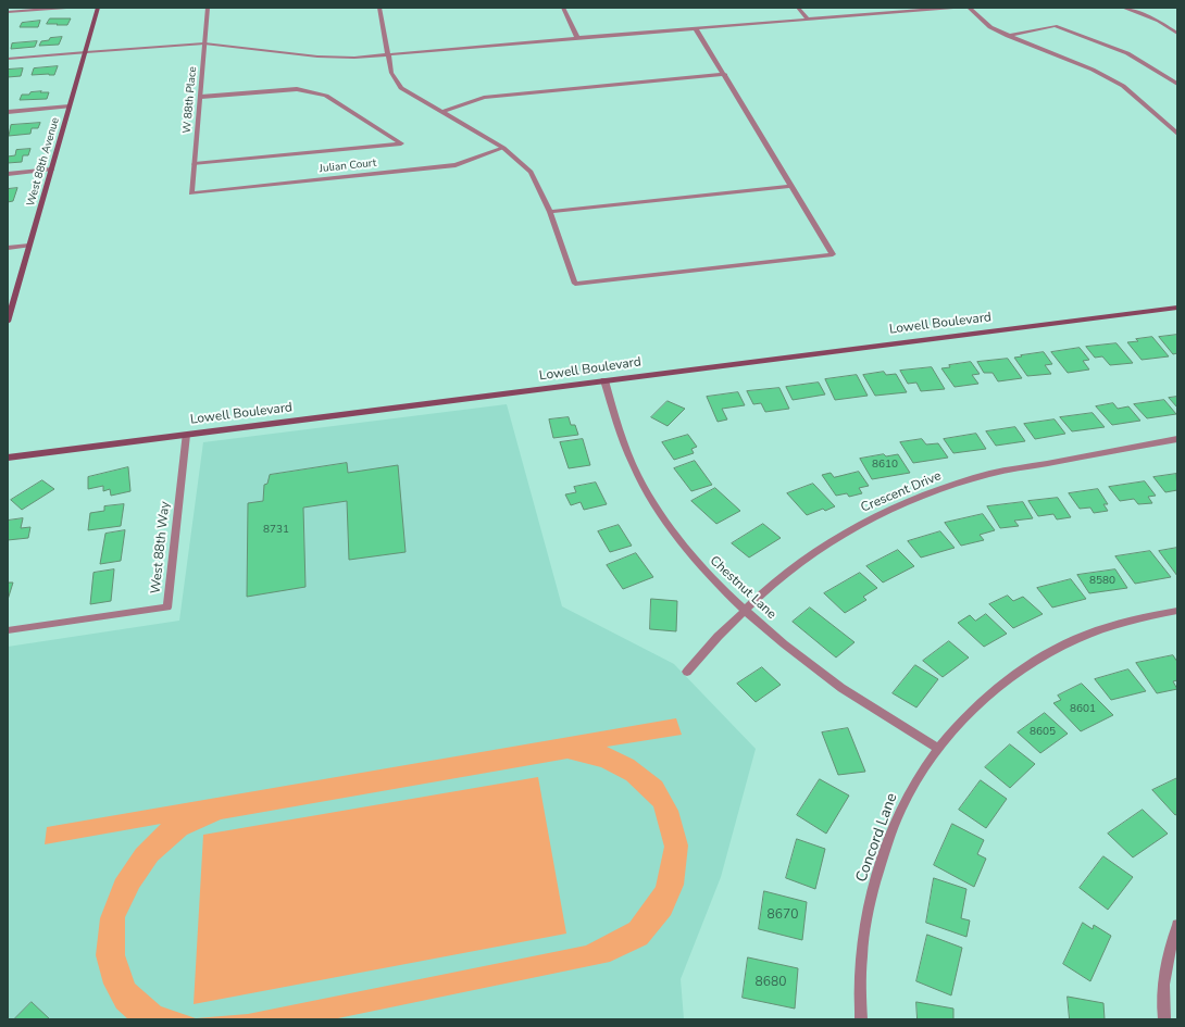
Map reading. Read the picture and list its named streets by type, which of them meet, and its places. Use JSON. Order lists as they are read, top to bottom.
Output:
{
  "streets": {
    "street": [
      "W 88th Place",
      "West 88th Avenue",
      "Julian Court",
      "Lowell Boulevard",
      "Crescent Drive",
      "West 88th Way",
      "Chestnut Lane",
      "Concord Lane"
    ]
  },
  "crossings": [
    ["W 88th Place", "Julian Court"],
    ["Lowell Boulevard", "West 88th Way"],
    ["Lowell Boulevard", "Chestnut Lane"],
    ["Crescent Drive", "Chestnut Lane"],
    ["Chestnut Lane", "Concord Lane"]
  ],
  "house_numbers": [
    "8610",
    "8731",
    "8580",
    "8601",
    "8605",
    "8670",
    "8680"
  ]
}
